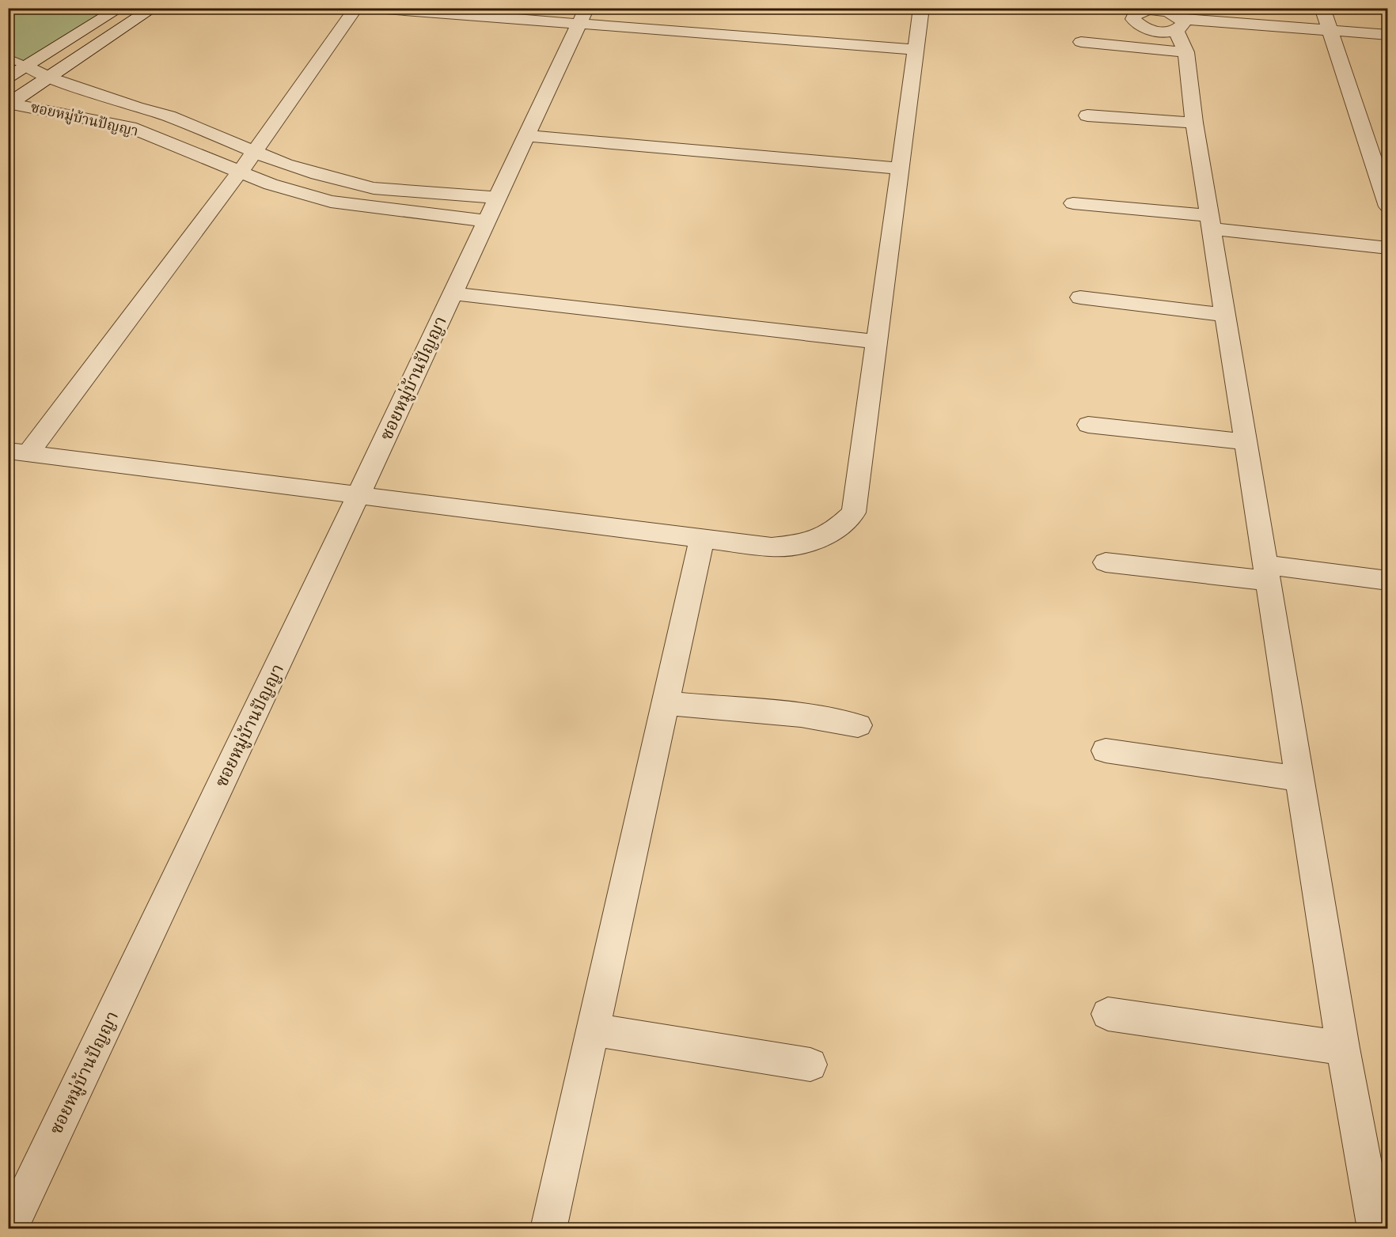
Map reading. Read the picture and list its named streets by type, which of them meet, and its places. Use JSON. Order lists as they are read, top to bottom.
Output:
{
  "streets": {
    "street": ["ซอยหมู่บ้านปัญญา"]
  }
}
